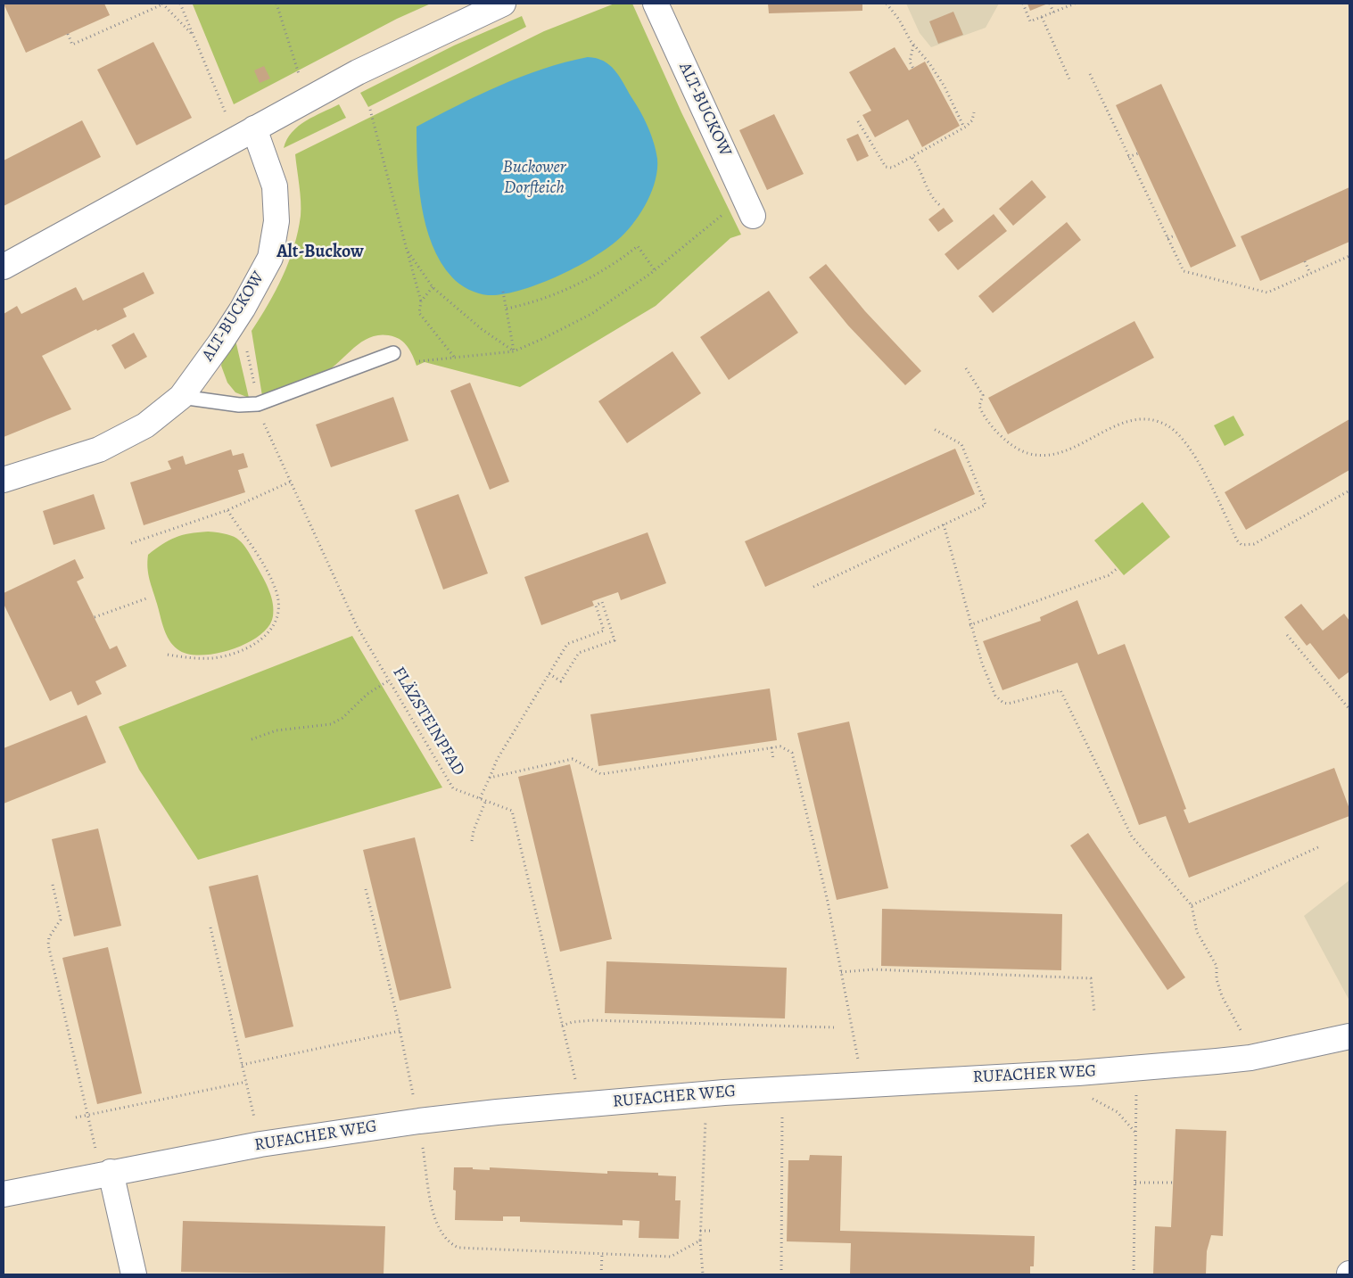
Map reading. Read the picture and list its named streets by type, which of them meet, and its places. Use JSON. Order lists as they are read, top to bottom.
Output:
{
  "streets": {
    "street": ["ALT-BUCKOW", "RUFACHER WEG"],
    "path": ["FLÄZSTEINPFAD"]
  },
  "districts": ["Alt-Buckow"],
  "water": ["Buckower Dorfteich"]
}
